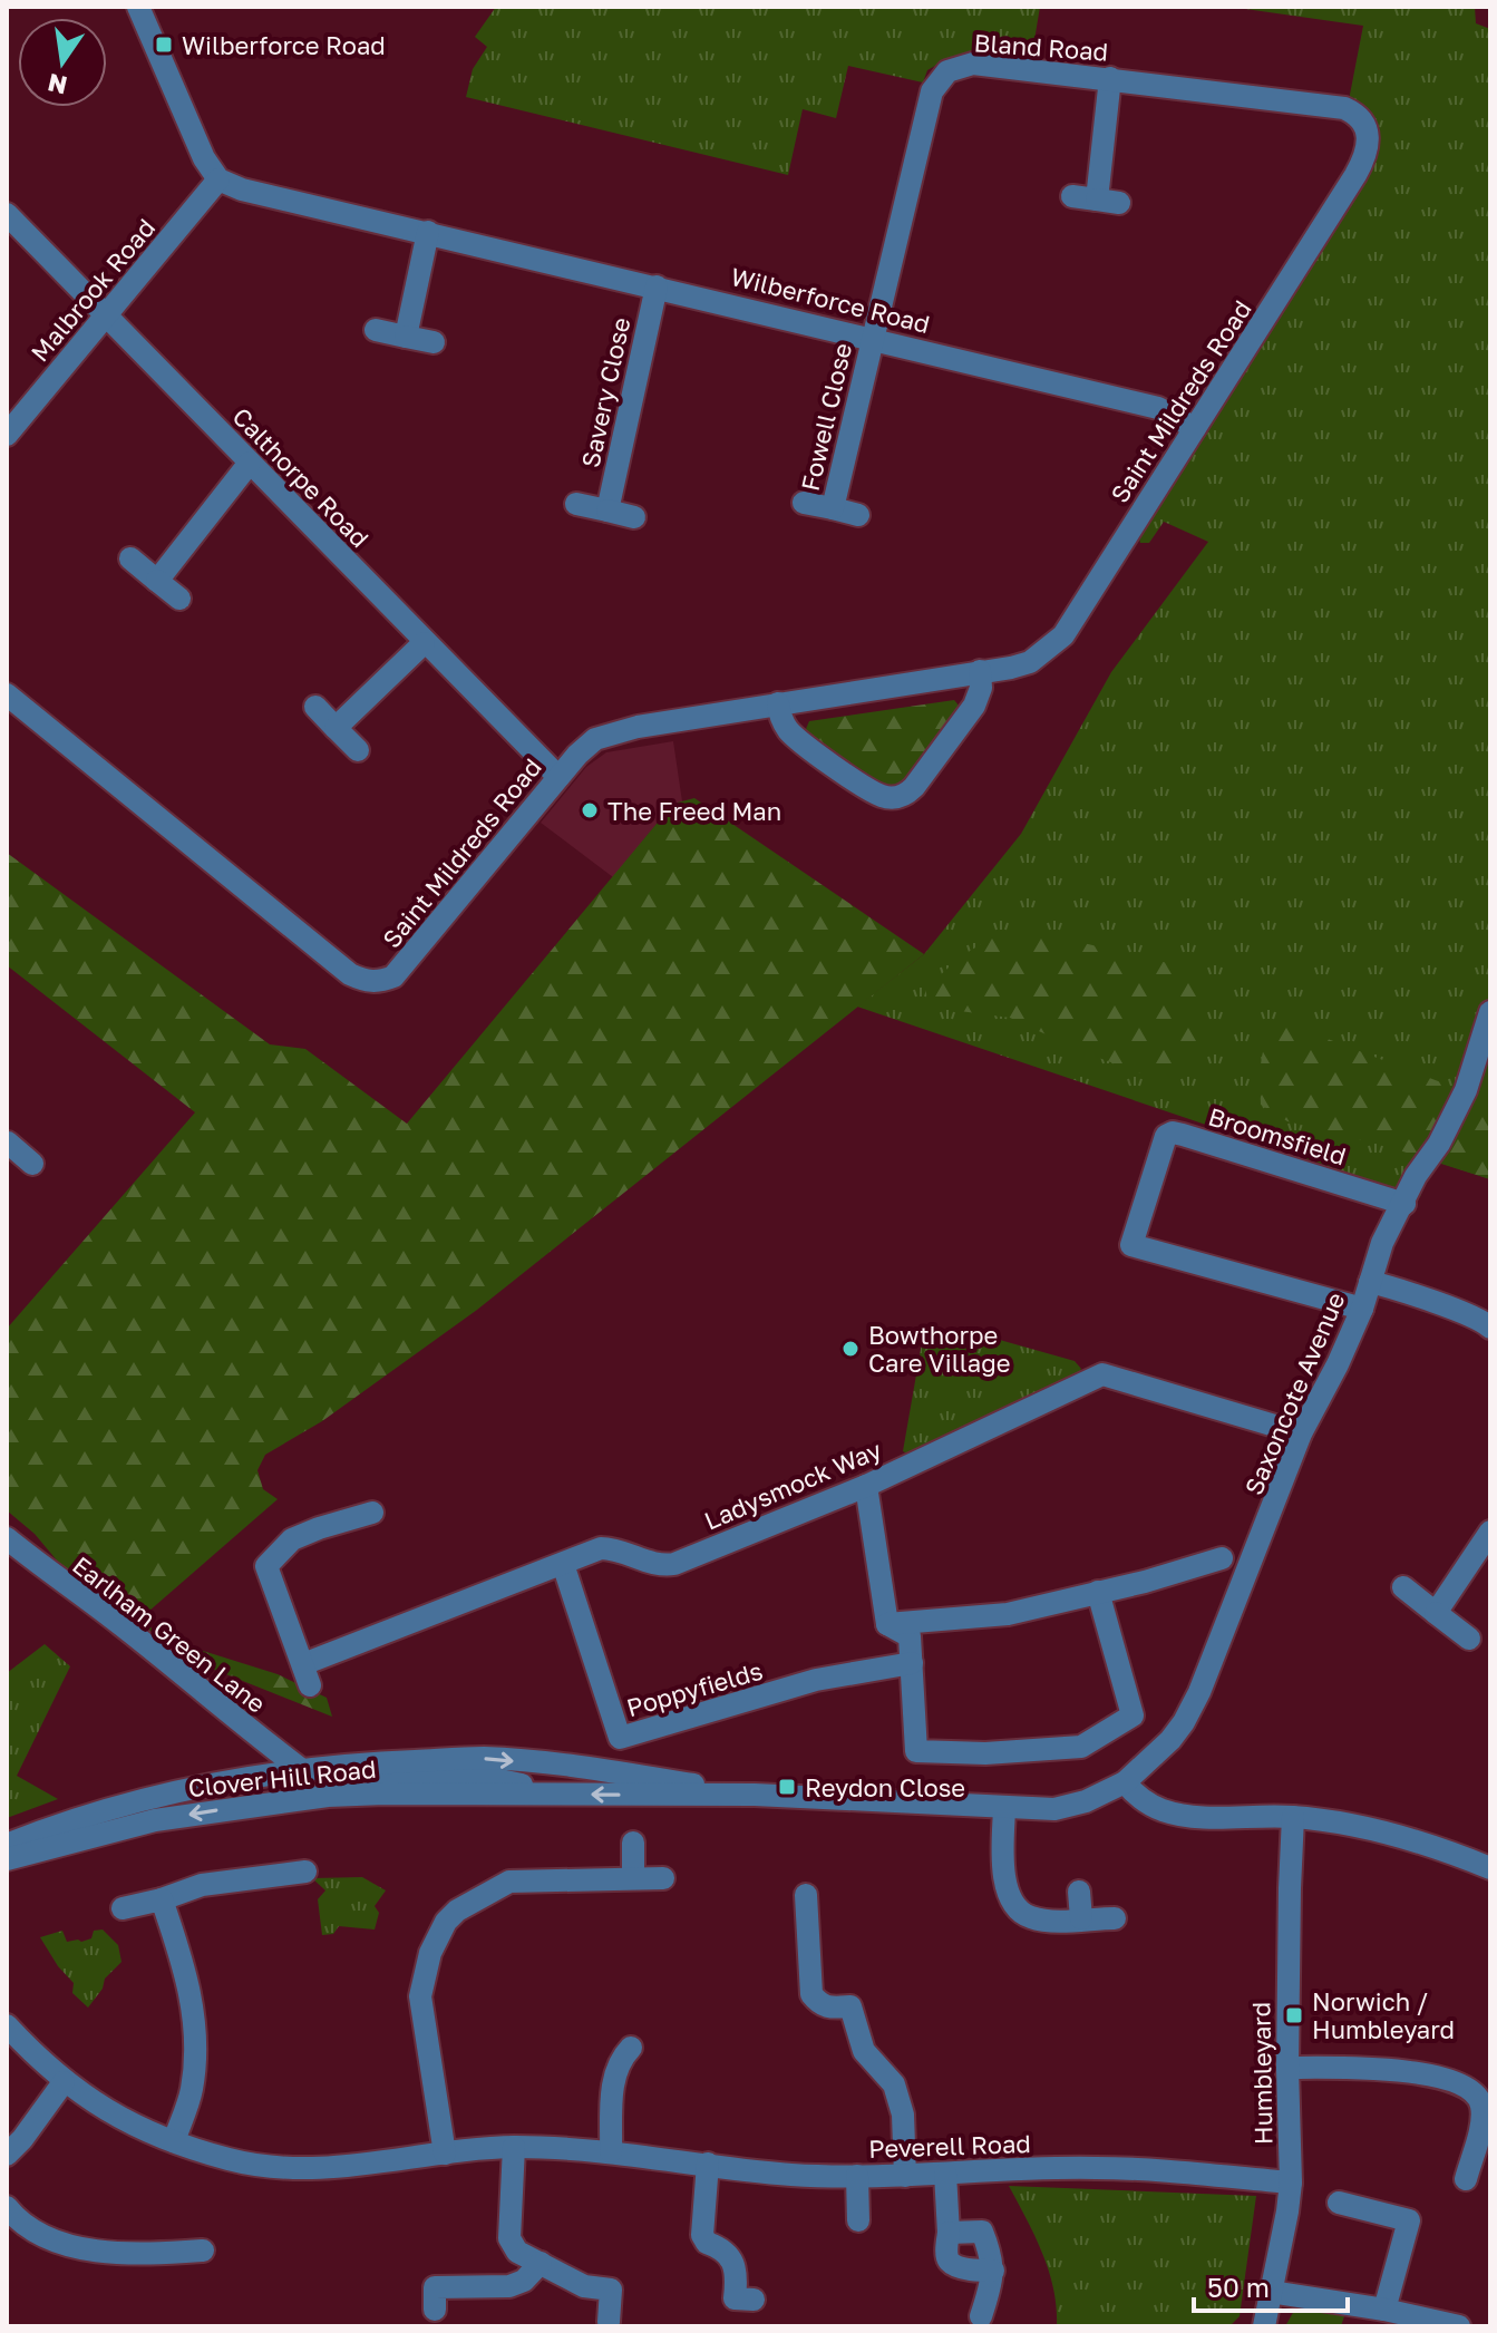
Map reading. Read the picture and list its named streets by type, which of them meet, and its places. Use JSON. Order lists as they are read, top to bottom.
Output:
{
  "streets": {
    "street": [
      "Bland Road",
      "Malbrook Road",
      "Wilberforce Road",
      "Savery Close",
      "Saint Mildreds Road",
      "Fowell Close",
      "Calthorpe Road",
      "Broomsfield",
      "Saxoncote Avenue",
      "Ladysmock Way",
      "Earlham Green Lane",
      "Poppyfields",
      "Clover Hill Road",
      "Humbleyard",
      "Peverell Road"
    ]
  },
  "crossings": [
    ["Bland Road", "Wilberforce Road"],
    ["Bland Road", "Saint Mildreds Road"],
    ["Bland Road", "Fowell Close"],
    ["Malbrook Road", "Wilberforce Road"],
    ["Malbrook Road", "Calthorpe Road"],
    ["Wilberforce Road", "Savery Close"],
    ["Wilberforce Road", "Saint Mildreds Road"],
    ["Wilberforce Road", "Fowell Close"],
    ["Saint Mildreds Road", "Calthorpe Road"],
    ["Broomsfield", "Saxoncote Avenue"],
    ["Saxoncote Avenue", "Ladysmock Way"],
    ["Saxoncote Avenue", "Clover Hill Road"],
    ["Ladysmock Way", "Poppyfields"],
    ["Earlham Green Lane", "Clover Hill Road"],
    ["Humbleyard", "Peverell Road"]
  ],
  "places": {
    "transit": ["Wilberforce Road", "Reydon Close", "Norwich / Humbleyard"],
    "other": ["The Freed Man", "Bowthorpe Care Village"]
  },
  "scale_bar": "50 m",
  "north": "bottom"
}
